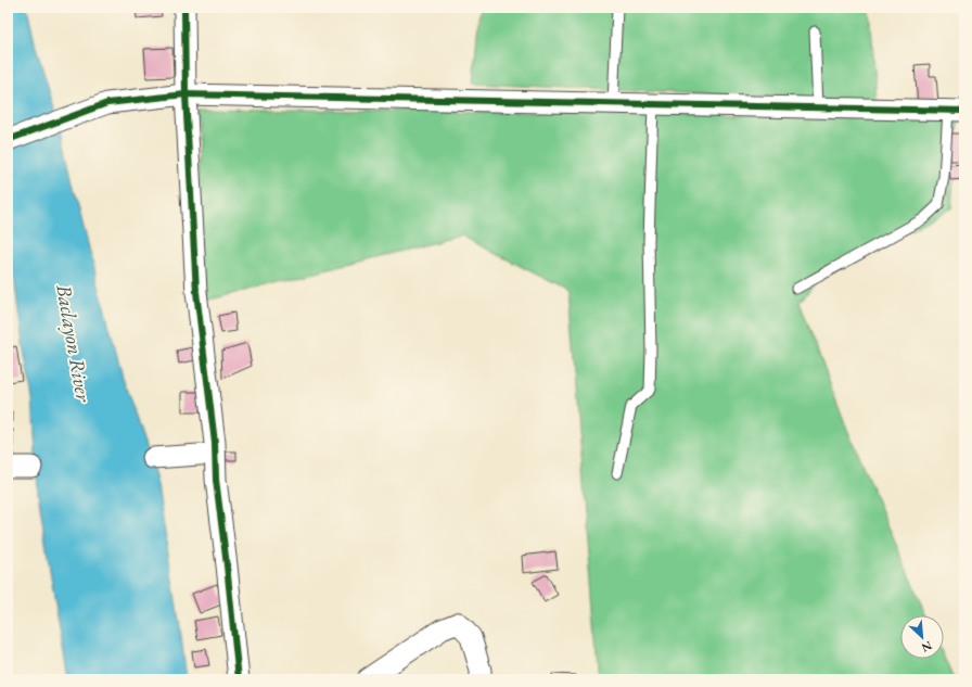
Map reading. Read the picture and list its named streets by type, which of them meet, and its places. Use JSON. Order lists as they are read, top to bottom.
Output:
{
  "water": ["Baclayon River"],
  "north": "bottom right"
}
